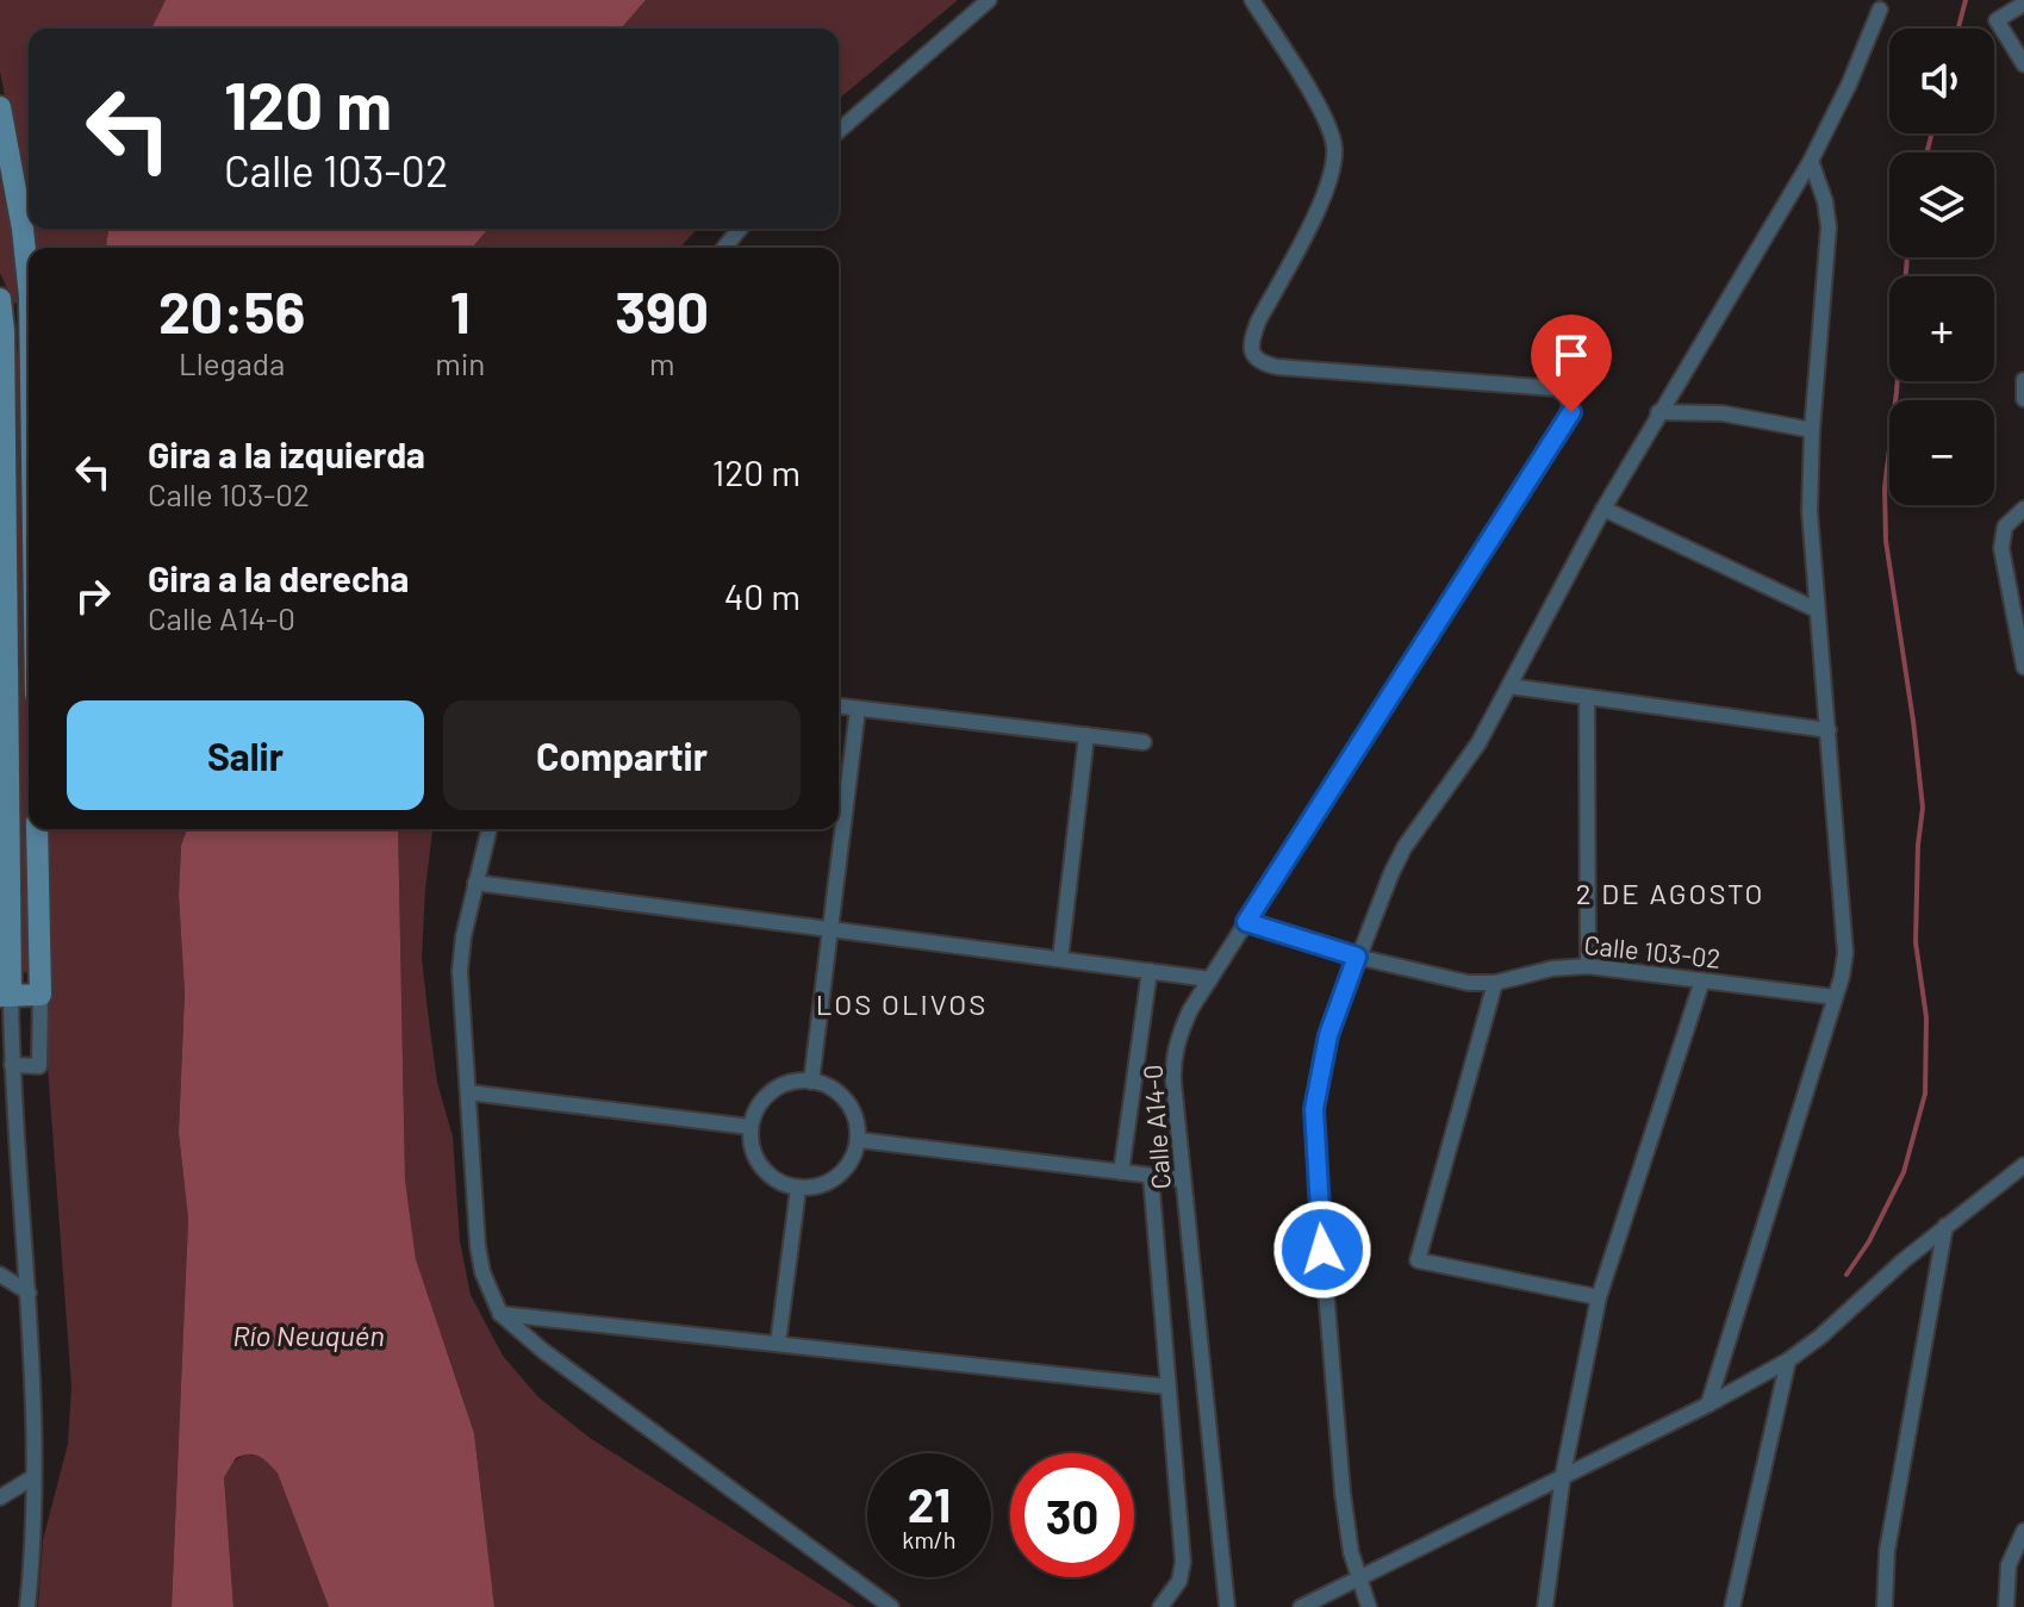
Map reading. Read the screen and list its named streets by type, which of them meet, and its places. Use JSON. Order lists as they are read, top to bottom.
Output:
{
  "streets": {
    "street": ["Calle 103-02", "Calle A14-0"]
  },
  "crossings": [
    ["Calle 103-02", "Calle A14-0"]
  ],
  "districts": ["2 DE AGOSTO", "LOS OLIVOS"],
  "water": ["Río Neuquén"],
  "page": {
    "map_buttons": ["+", "−"],
    "turn": ["120 m", "Calle 103-02"],
    "eta": [
      "20:56",
      "Llegada",
      "1",
      "min",
      "390",
      "m"
    ],
    "list": [
      {
        "name": "Gira a la izquierda",
        "note": "Calle 103-02",
        "value": "120 m"
      },
      {
        "name": "Gira a la derecha",
        "note": "Calle A14-0",
        "value": "40 m"
      }
    ],
    "buttons": ["Salir", "Compartir"],
    "speed": "21 km/h",
    "limit": "30"
  }
}
